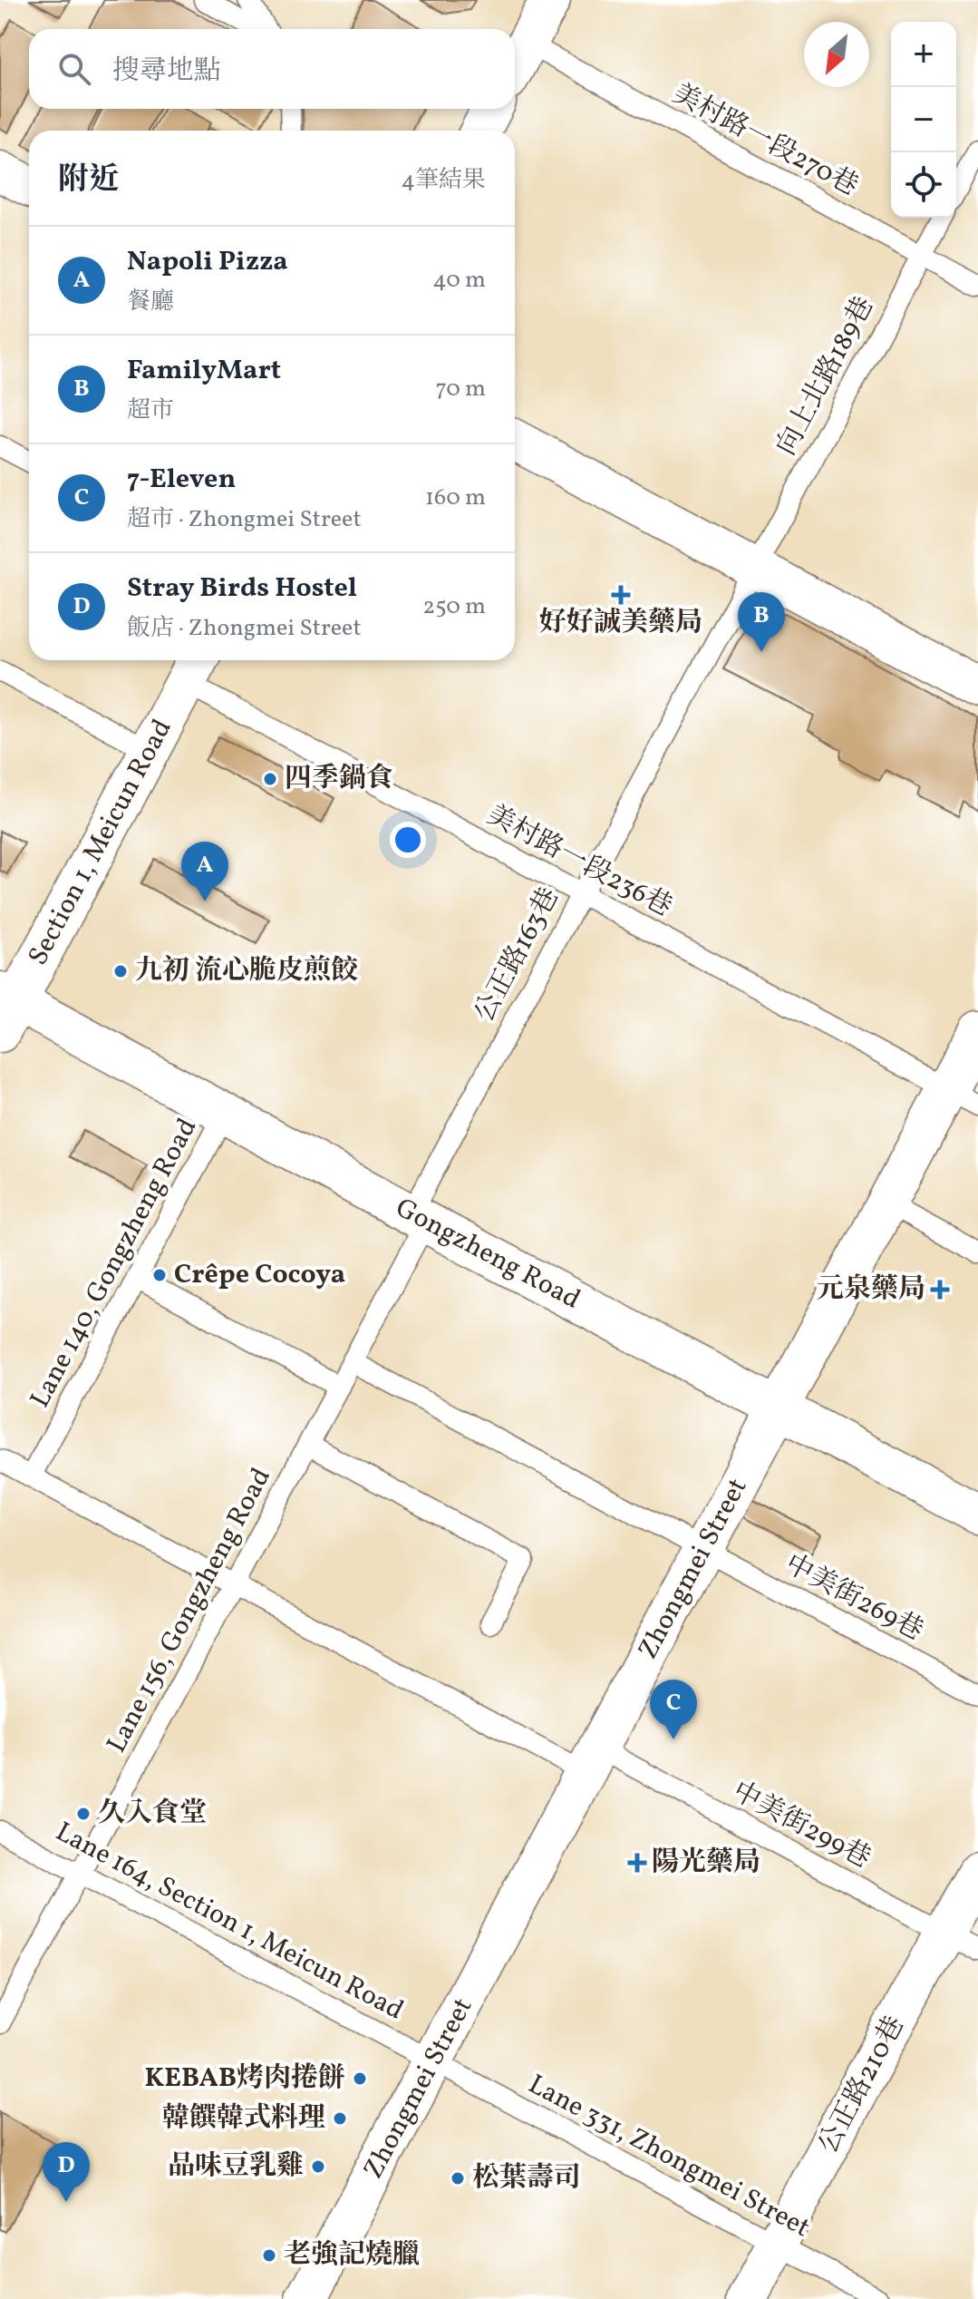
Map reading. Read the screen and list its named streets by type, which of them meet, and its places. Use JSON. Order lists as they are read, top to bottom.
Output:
{
  "streets": {
    "street": [
      "Section 1, Meicun Road",
      "Gongzheng Road",
      "Zhongmei Street",
      "公正路210巷"
    ],
    "lane": [
      "美村路一段270巷",
      "向上北路189巷",
      "美村路一段236巷",
      "公正路163巷",
      "Lane 140, Gongzheng Road",
      "中美街269巷",
      "Lane 156, Gongzheng Road",
      "中美街299巷",
      "Lane 164, Section 1, Meicun Road",
      "Lane 331, Zhongmei Street"
    ]
  },
  "crossings": [
    ["美村路一段270巷", "向上北路189巷"],
    ["向上北路189巷", "公正路163巷"],
    ["Section 1, Meicun Road", "美村路一段236巷"],
    ["Section 1, Meicun Road", "Gongzheng Road"],
    ["美村路一段236巷", "公正路163巷"],
    ["美村路一段236巷", "Zhongmei Street"],
    ["公正路163巷", "Gongzheng Road"],
    ["公正路163巷", "Lane 156, Gongzheng Road"],
    ["Gongzheng Road", "Lane 140, Gongzheng Road"],
    ["Gongzheng Road", "Zhongmei Street"],
    ["Gongzheng Road", "Lane 156, Gongzheng Road"],
    ["Lane 140, Gongzheng Road", "中美街299巷"],
    ["Zhongmei Street", "中美街269巷"],
    ["Zhongmei Street", "中美街299巷"],
    ["Zhongmei Street", "Lane 164, Section 1, Meicun Road"],
    ["Zhongmei Street", "Lane 331, Zhongmei Street"],
    ["中美街269巷", "Lane 156, Gongzheng Road"],
    ["Lane 156, Gongzheng Road", "中美街299巷"],
    ["Lane 156, Gongzheng Road", "Lane 164, Section 1, Meicun Road"],
    ["中美街299巷", "公正路210巷"],
    ["Lane 164, Section 1, Meicun Road", "Lane 331, Zhongmei Street"],
    ["公正路210巷", "Lane 331, Zhongmei Street"]
  ],
  "places": {
    "health": ["好好誠美藥局", "元泉藥局", "陽光藥局"],
    "other": [
      "四季鍋食",
      "九初 流心脆皮煎餃",
      "Crêpe Cocoya",
      "久入食堂",
      "KEBAB烤肉捲餅",
      "韓饌韓式料理",
      "品味豆乳雞",
      "松葉壽司",
      "老強記燒臘"
    ]
  },
  "north": "bottom left",
  "page": {
    "map_buttons": ["+", "−"],
    "search": "搜尋地點",
    "heading": ["附近", "4筆結果"],
    "list": [
      {
        "mark": "A",
        "name": "Napoli Pizza",
        "note": "餐廳",
        "value": "40 m"
      },
      {
        "mark": "B",
        "name": "FamilyMart",
        "note": "超市",
        "value": "70 m"
      },
      {
        "mark": "C",
        "name": "7-Eleven",
        "note": "超市 · Zhongmei Street",
        "value": "160 m"
      },
      {
        "mark": "D",
        "name": "Stray Birds Hostel",
        "note": "飯店 · Zhongmei Street",
        "value": "250 m"
      }
    ],
    "pins": [
      "B",
      "A",
      "C",
      "D"
    ]
  }
}
